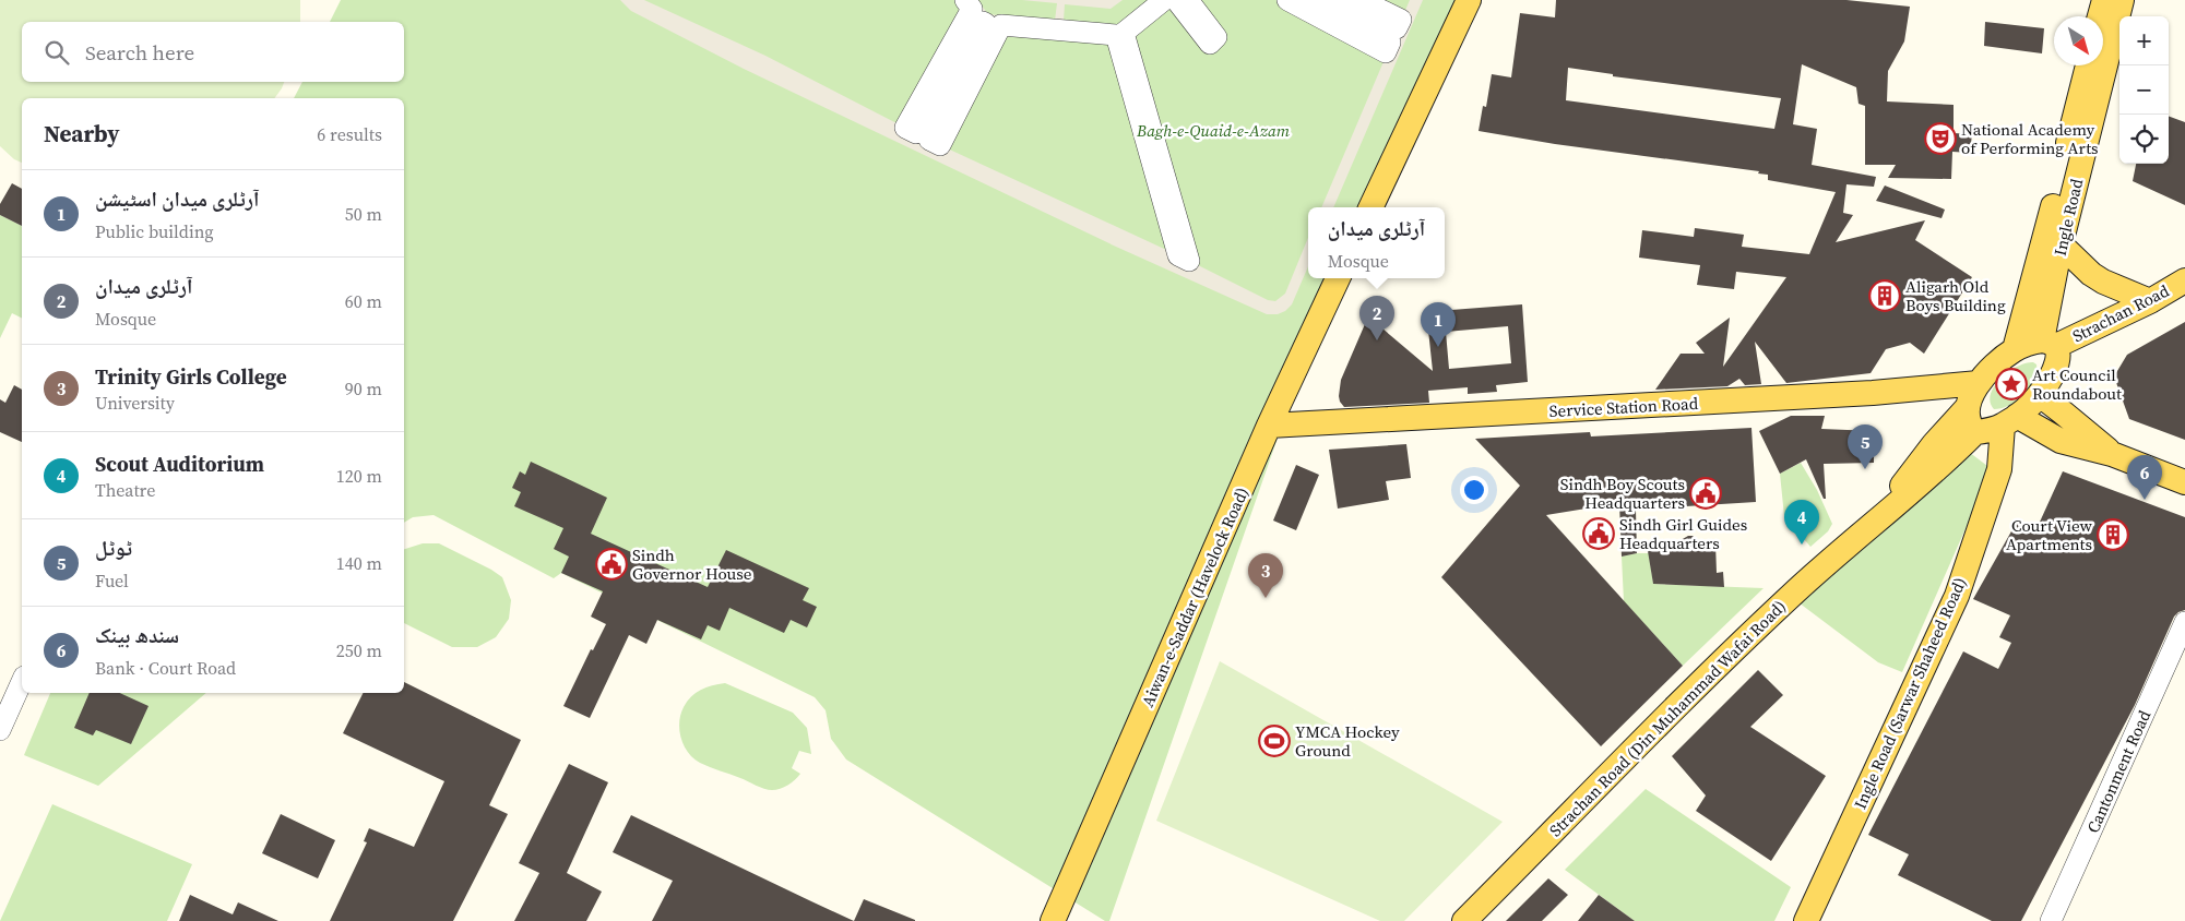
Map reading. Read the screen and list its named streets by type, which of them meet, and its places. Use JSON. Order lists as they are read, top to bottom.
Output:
{
  "streets": {
    "main road": [
      "Ingle Road",
      "Strachan Road",
      "Service Station Road",
      "Aiwan-e-Saddar (Havelock Road)",
      "Ingle Road (Sarwar Shaheed Road)",
      "Strachan Road (Din Muhammad Wafai Road)"
    ],
    "street": ["Cantonment Road"]
  },
  "crossings": [
    ["Ingle Road", "Strachan Road"],
    ["Service Station Road", "Aiwan-e-Saddar (Havelock Road)"]
  ],
  "parks": ["Bagh-e-Quaid-e-Azam"],
  "places": {
    "theatre": ["National Academy of Performing Arts"],
    "building": ["Aligarh Old Boys Building", "Court View Apartments"],
    "place": ["Art Council Roundabout"],
    "public building": ["Sindh Boy Scouts Headquarters", "Sindh Girl Guides Headquarters", "Sindh Governor House"],
    "sports": ["YMCA Hockey Ground"]
  },
  "north": "bottom right",
  "page": {
    "map_buttons": ["+", "−"],
    "search": "Search here",
    "heading": ["Nearby", "6 results"],
    "list": [
      {
        "mark": "1",
        "name": "آرٹلری میدان اسٹیشن",
        "note": "Public building",
        "value": "50 m"
      },
      {
        "mark": "2",
        "name": "آرٹلری میدان",
        "note": "Mosque",
        "value": "60 m"
      },
      {
        "mark": "3",
        "name": "Trinity Girls College",
        "note": "University",
        "value": "90 m"
      },
      {
        "mark": "4",
        "name": "Scout Auditorium",
        "note": "Theatre",
        "value": "120 m"
      },
      {
        "mark": "5",
        "name": "ٹوٹل",
        "note": "Fuel",
        "value": "140 m"
      },
      {
        "mark": "6",
        "name": "سندھ بینک",
        "note": "Bank · Court Road",
        "value": "250 m"
      }
    ],
    "popup": ["آرٹلری میدان", "Mosque"],
    "pins": [
      "2",
      "1",
      "5",
      "6",
      "4",
      "3"
    ]
  }
}
